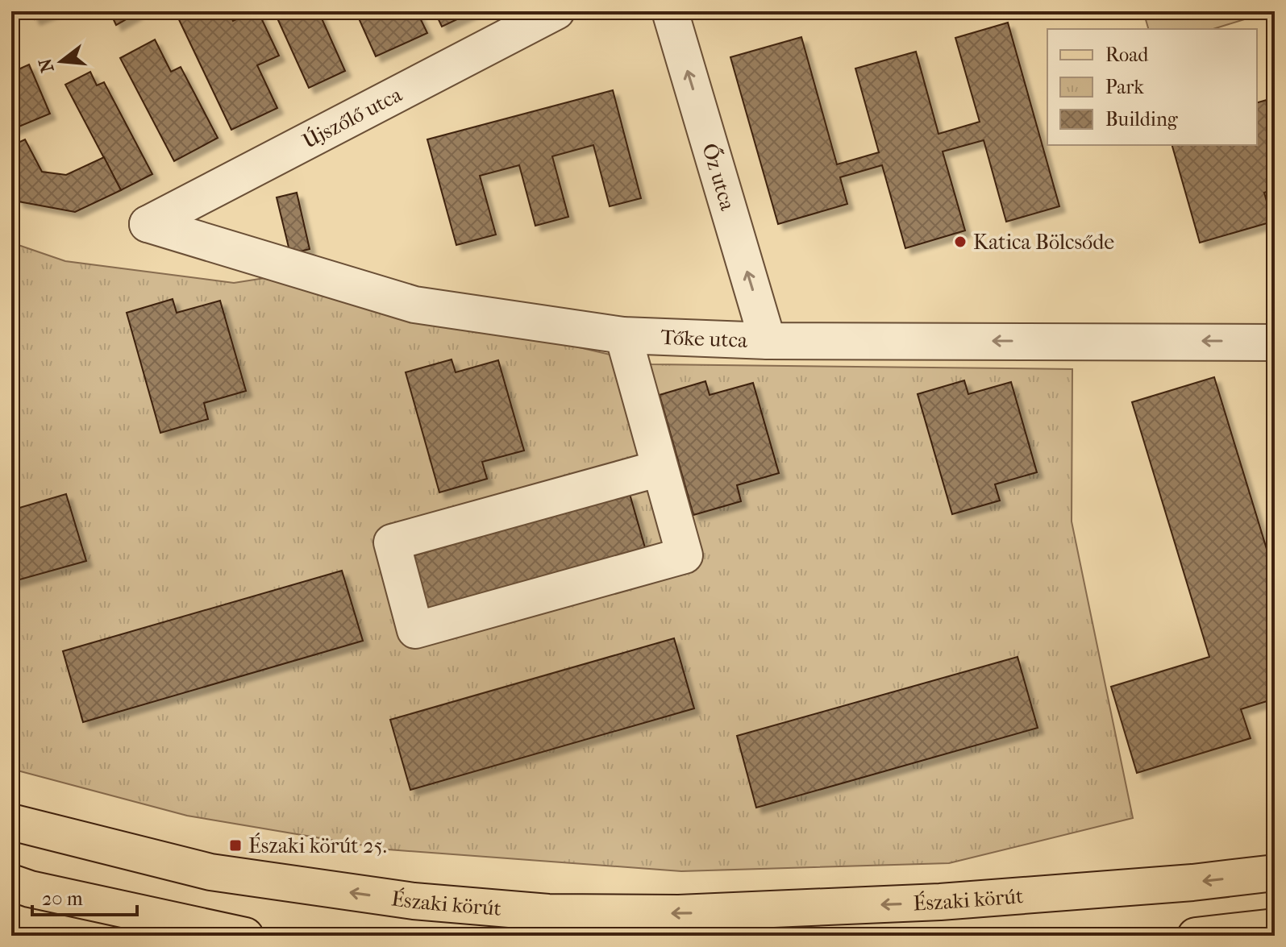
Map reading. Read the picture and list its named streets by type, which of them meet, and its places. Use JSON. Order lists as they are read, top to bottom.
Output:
{
  "streets": {
    "main road": ["Északi körút"],
    "street": ["Újszőlő utca", "Őz utca", "Tőke utca"]
  },
  "crossings": [
    ["Újszőlő utca", "Tőke utca"],
    ["Őz utca", "Tőke utca"]
  ],
  "one_way": ["Őz utca", "Tőke utca", "Északi körút"],
  "places": {
    "other": ["Katica Bölcsőde"],
    "transit": ["Északi körút 25."]
  },
  "legend": ["Road", "Park", "Building"],
  "scale_bar": "20 m",
  "north": "left"
}
